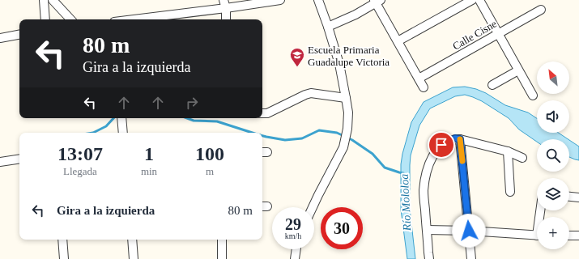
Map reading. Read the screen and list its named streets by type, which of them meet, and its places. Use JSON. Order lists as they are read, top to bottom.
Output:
{
  "streets": {
    "street": ["Calle Cisne"]
  },
  "water": ["Río Mololoa"],
  "places": {
    "school or university": ["Escuela Primaria Guadalupe Victoria"]
  },
  "north": "top left",
  "page": {
    "turn": ["80 m", "Gira a la izquierda"],
    "map_buttons": "+",
    "eta": [
      "13:07",
      "Llegada",
      "1",
      "min",
      "100",
      "m"
    ],
    "list": [
      {
        "name": "Gira a la izquierda",
        "value": "80 m"
      }
    ],
    "speed": "29 km/h",
    "limit": "30"
  }
}
